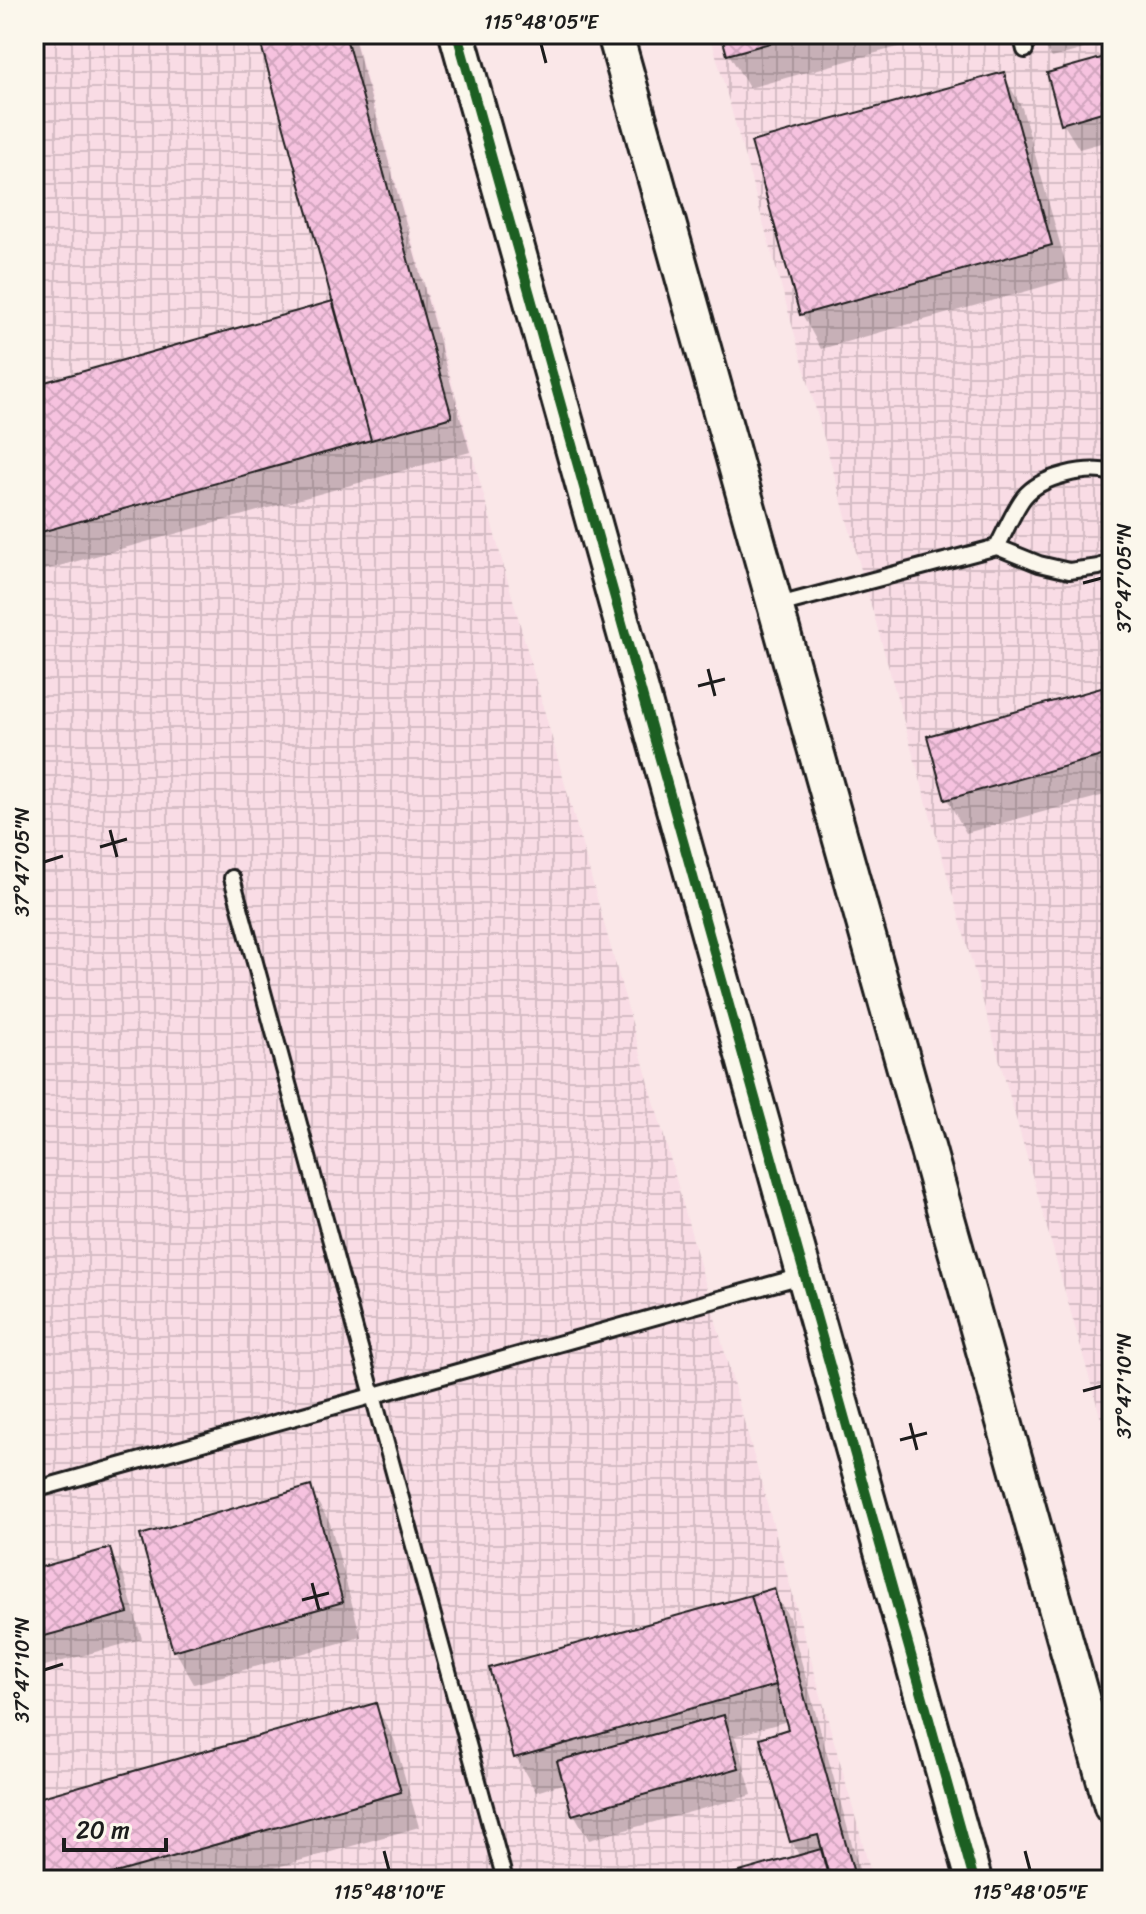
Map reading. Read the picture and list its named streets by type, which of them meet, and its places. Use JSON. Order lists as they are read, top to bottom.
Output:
{
  "scale_bar": "20 m",
  "coordinates": [
    "115°48'05\"E",
    "37°47'05\"N",
    "37°47'10\"N",
    "115°48'10\"E"
  ]
}
